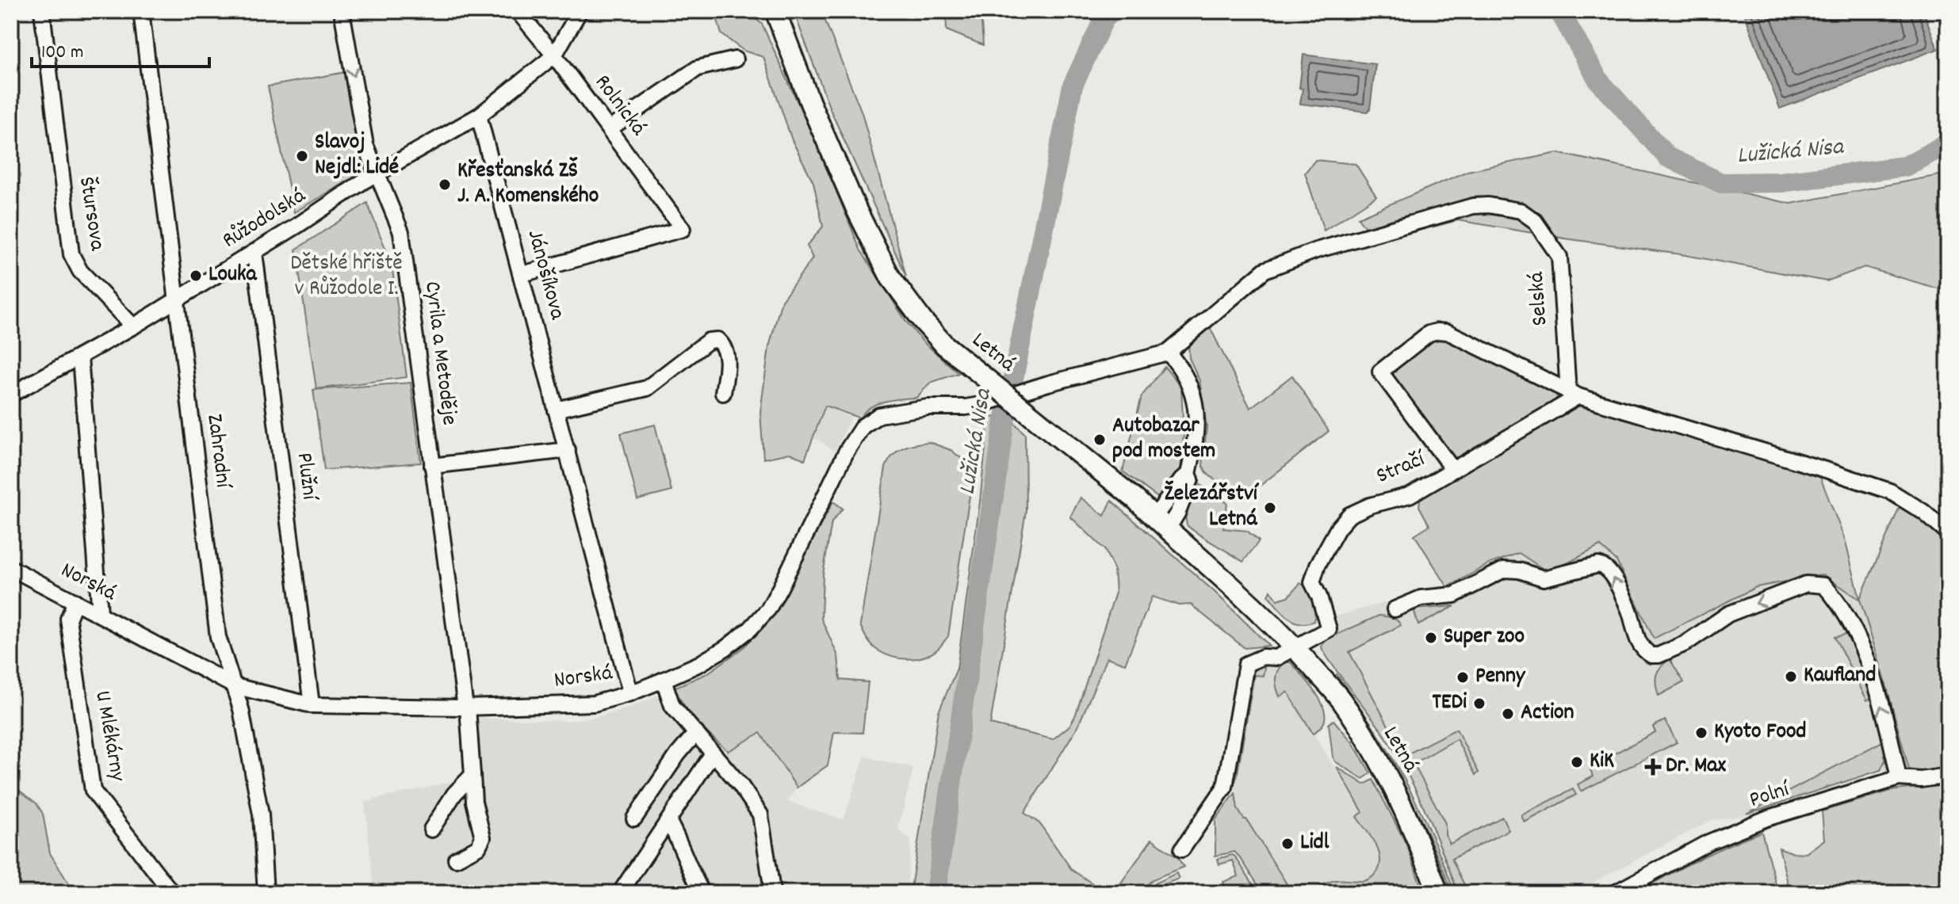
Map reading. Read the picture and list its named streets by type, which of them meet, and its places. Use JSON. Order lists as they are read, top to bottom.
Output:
{
  "streets": {
    "street": [
      "Rolnická",
      "Štursova",
      "Růžodolská",
      "Jánošíkova",
      "Selská",
      "Cyrila a Metoděje",
      "Letná",
      "Zahradní",
      "Stračí",
      "Plužní",
      "Norská",
      "U Mlékárny",
      "Polní"
    ]
  },
  "crossings": [
    ["Rolnická", "Růžodolská"],
    ["Rolnická", "Jánošíkova"],
    ["Štursova", "Růžodolská"],
    ["Růžodolská", "Jánošíkova"],
    ["Růžodolská", "Cyrila a Metoděje"],
    ["Růžodolská", "Zahradní"],
    ["Růžodolská", "Plužní"],
    ["Jánošíkova", "Norská"],
    ["Selská", "Stračí"],
    ["Selská", "Norská"],
    ["Cyrila a Metoděje", "Norská"],
    ["Letná", "Stračí"],
    ["Zahradní", "Norská"],
    ["Plužní", "Norská"],
    ["Norská", "U Mlékárny"]
  ],
  "water": ["Lužická Nisa"],
  "parks": ["Dětské hřiště v Růžodole I."],
  "places": {
    "other": [
      "Slavoj Nejdl: Lidé",
      "Křesťanská ZŠ J. A. Komenského",
      "Louka",
      "Autobazar pod mostem",
      "Železářství Letná",
      "Super zoo",
      "Kaufland",
      "Penny",
      "TEDi",
      "Action",
      "Kyoto Food",
      "KiK",
      "Lidl"
    ],
    "health": ["Dr. Max"]
  },
  "scale_bar": "100 m"
}
